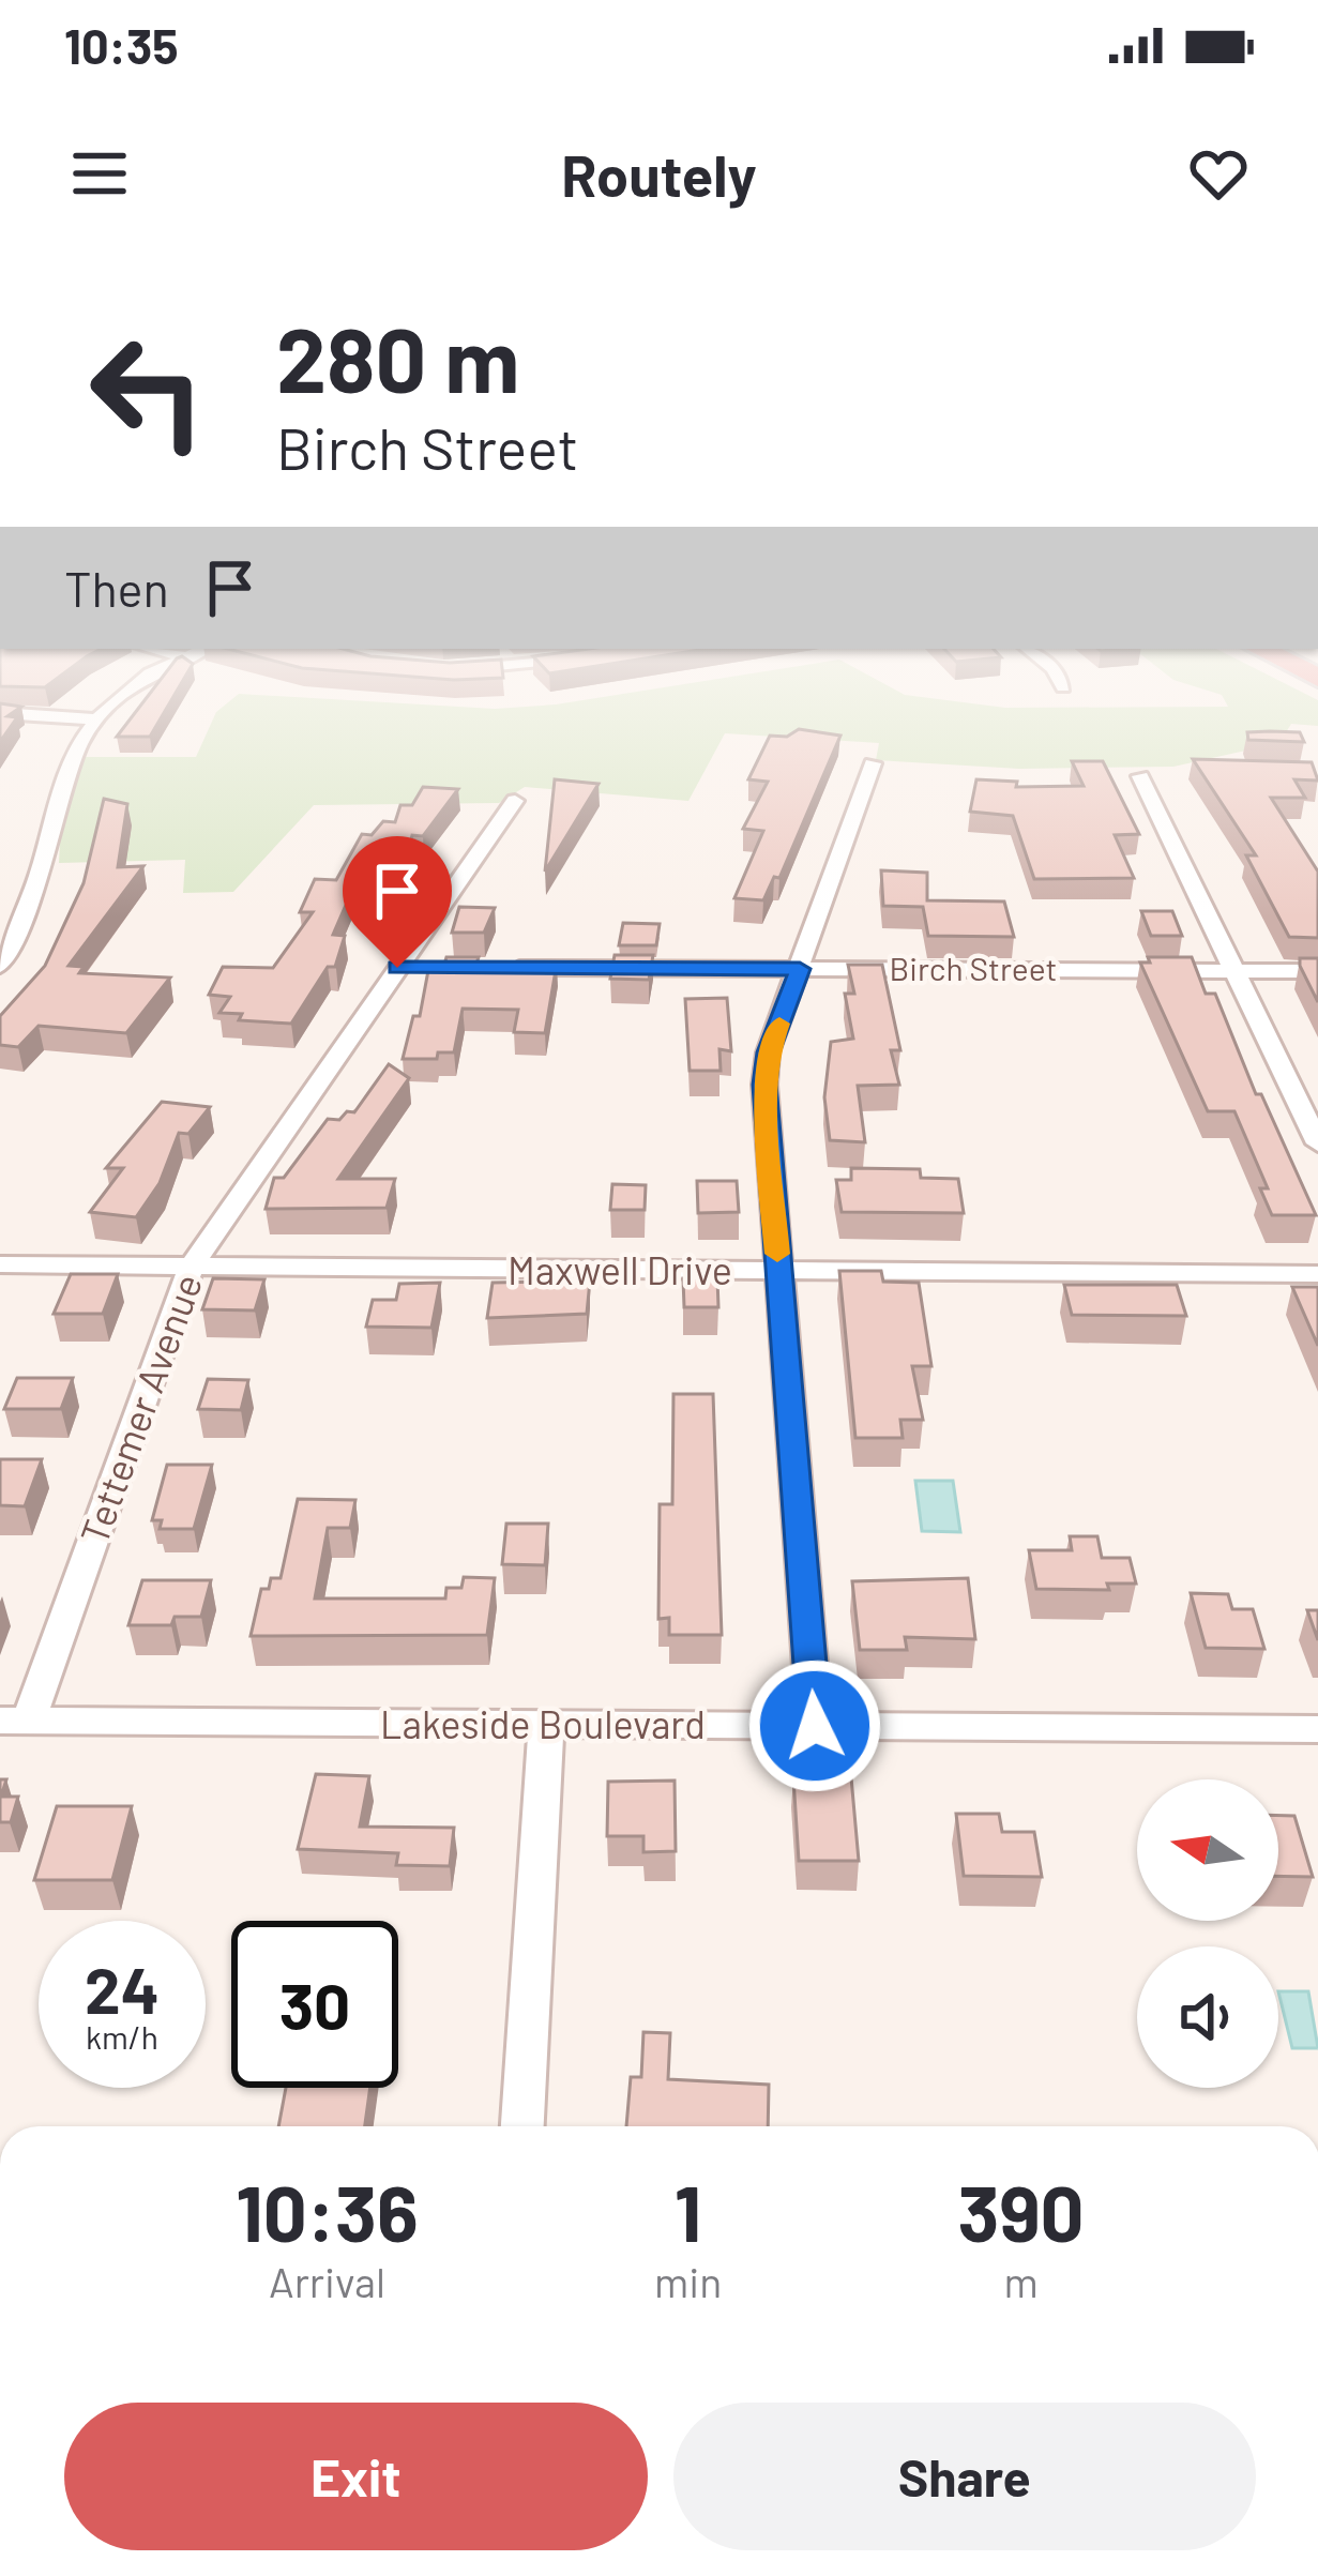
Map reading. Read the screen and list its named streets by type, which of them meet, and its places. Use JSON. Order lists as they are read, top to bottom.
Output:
{
  "streets": {
    "street": [
      "Birch Street",
      "Maxwell Drive",
      "Tettemer Avenue",
      "Lakeside Boulevard"
    ]
  },
  "crossings": [
    ["Maxwell Drive", "Tettemer Avenue"],
    ["Tettemer Avenue", "Lakeside Boulevard"]
  ],
  "north": "left",
  "page": {
    "status": "10:35",
    "header": "Routely",
    "turn": ["280 m", "Birch Street"],
    "then": "Then",
    "speed": "24 km/h",
    "limit": "30",
    "eta": [
      "10:36",
      "Arrival",
      "1",
      "min",
      "390",
      "m"
    ],
    "buttons": ["Exit", "Share"]
  }
}
